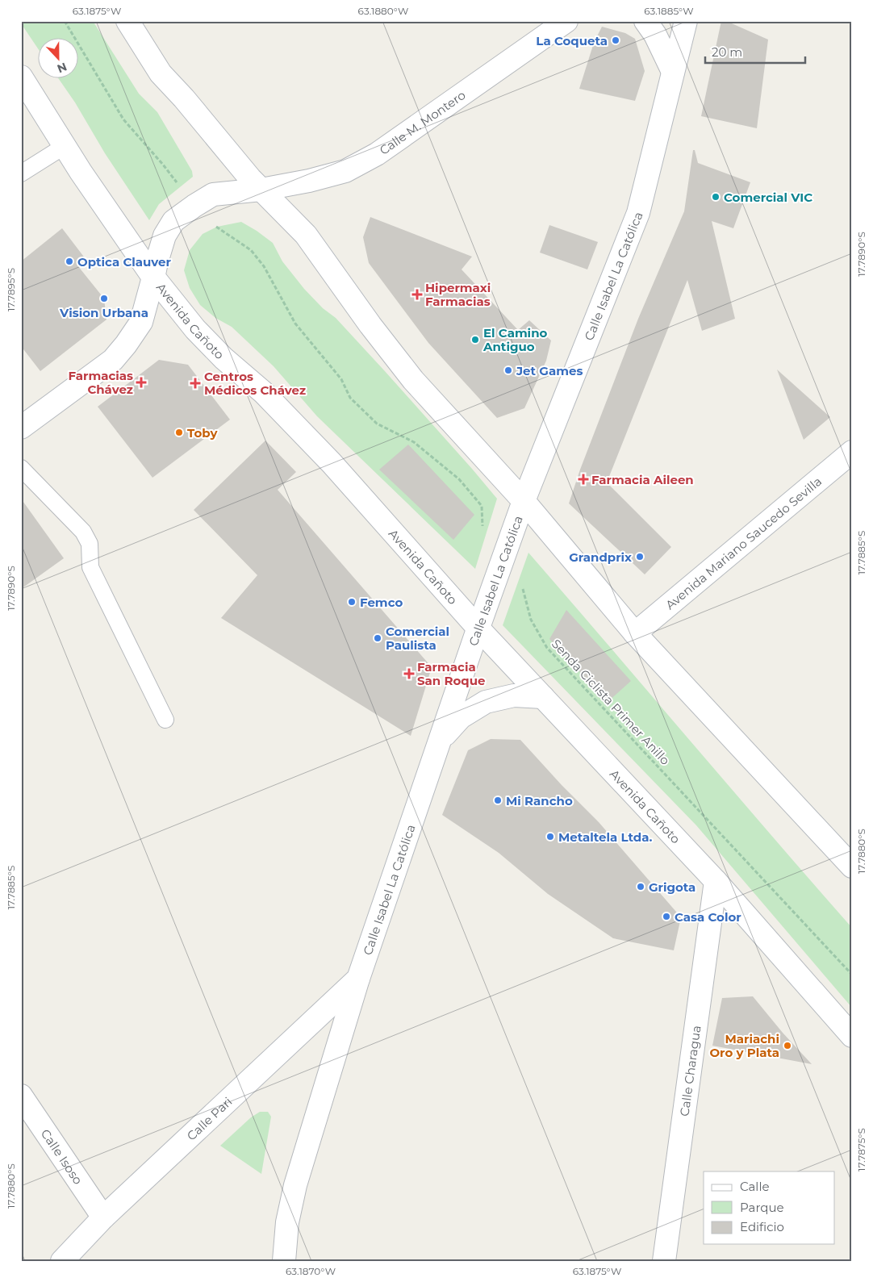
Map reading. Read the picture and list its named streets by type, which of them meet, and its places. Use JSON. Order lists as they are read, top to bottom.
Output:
{
  "streets": {
    "street": [
      "Calle M. Montero",
      "Calle Isabel La Católica",
      "Avenida Cañoto",
      "Avenida Mariano Saucedo Sevilla",
      "Calle Charagua",
      "Calle Pari",
      "Calle Isoso"
    ],
    "path": ["Senda Ciclista Primer Anillo"]
  },
  "crossings": [
    ["Calle M. Montero", "Avenida Cañoto"],
    ["Calle M. Montero", "Senda Ciclista Primer Anillo"],
    ["Calle Isabel La Católica", "Avenida Cañoto"],
    ["Calle Isabel La Católica", "Senda Ciclista Primer Anillo"],
    ["Calle Isabel La Católica", "Calle Pari"],
    ["Avenida Cañoto", "Calle Charagua"],
    ["Calle Pari", "Calle Isoso"]
  ],
  "places": {
    "other": [
      "La Coqueta",
      "Comercial VIC",
      "Optica Clauver",
      "Vision Urbana",
      "El Camino Antiguo",
      "Jet Games",
      "Toby",
      "Grandprix",
      "Femco",
      "Comercial Paulista",
      "Mi Rancho",
      "Metaltela Ltda.",
      "Grigota",
      "Casa Color",
      "Mariachi Oro y Plata"
    ],
    "health": [
      "Hipermaxi Farmacias",
      "Farmacias Chávez",
      "Centros Médicos Chávez",
      "Farmacia Aileen",
      "Farmacia San Roque"
    ]
  },
  "legend": ["Calle", "Parque", "Edificio"],
  "scale_bar": "20 m",
  "north": "bottom",
  "coordinates": [
    "63.1875°W",
    "63.1880°W",
    "63.1885°W",
    "17.7890°S",
    "17.7895°S",
    "17.7885°S",
    "17.7880°S",
    "17.7875°S",
    "63.1870°W"
  ]
}
